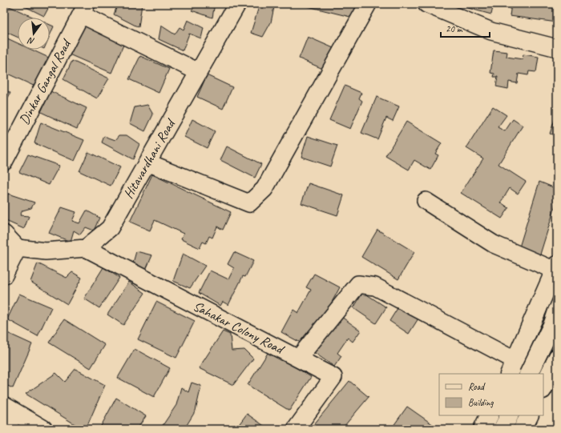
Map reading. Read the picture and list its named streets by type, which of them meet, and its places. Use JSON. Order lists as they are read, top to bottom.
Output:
{
  "streets": {
    "street": ["Dinkar Gangal Road", "Hitavardhani Road", "Sahakar Colony Road"]
  },
  "crossings": [
    ["Hitavardhani Road", "Sahakar Colony Road"]
  ],
  "legend": ["Road", "Building"],
  "scale_bar": "20 m",
  "north": "bottom"
}
